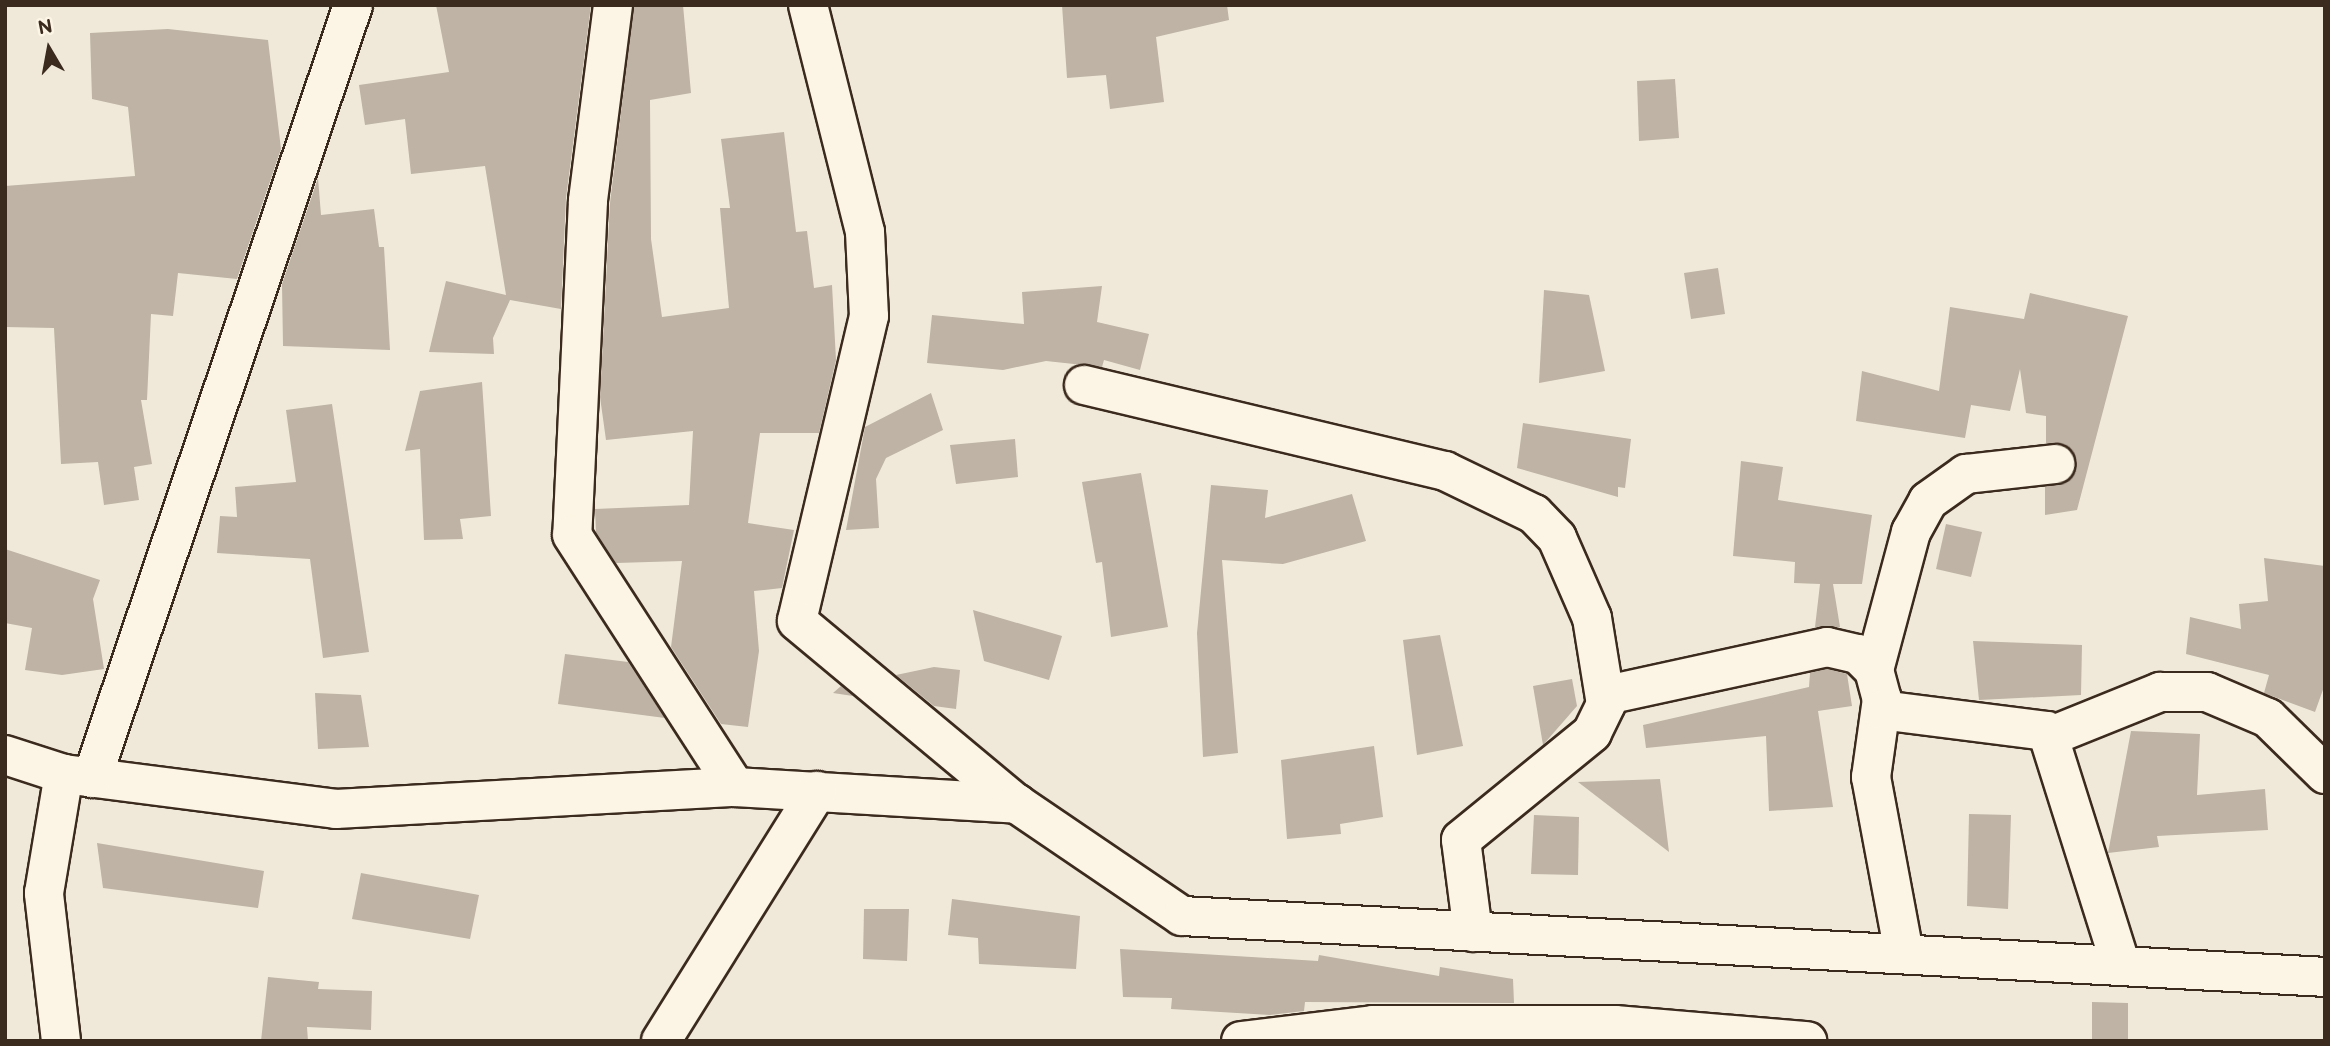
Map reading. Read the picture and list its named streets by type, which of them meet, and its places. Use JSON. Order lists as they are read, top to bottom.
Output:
{
  "north": "top"
}
